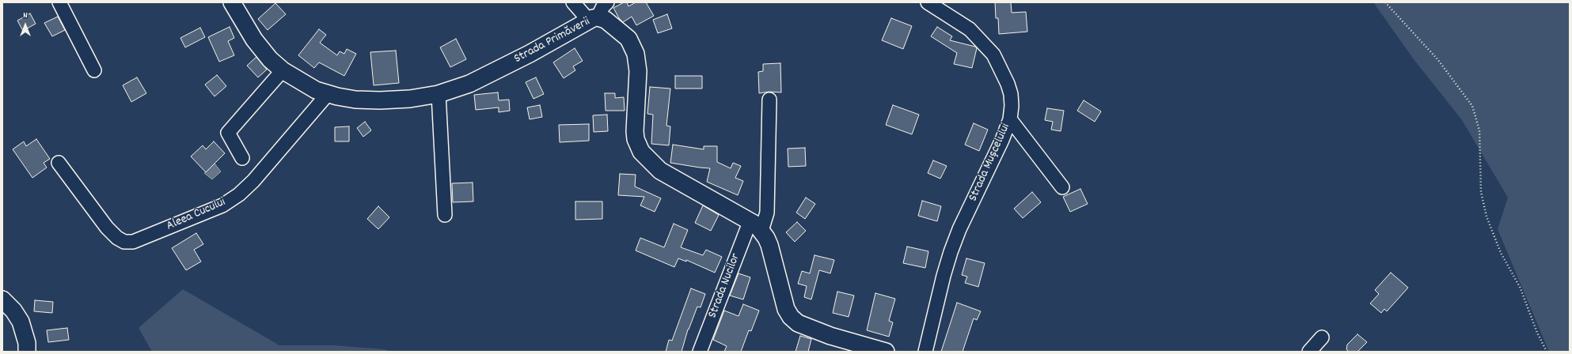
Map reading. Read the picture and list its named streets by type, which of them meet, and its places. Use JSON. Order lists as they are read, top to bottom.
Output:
{
  "streets": {
    "street": [
      "Strada Primăverii",
      "Strada Mușcelului",
      "Aleea Cucului",
      "Strada Nucilor"
    ]
  },
  "crossings": [
    ["Strada Primăverii", "Aleea Cucului"],
    ["Strada Primăverii", "Strada Nucilor"]
  ],
  "north": "top"
}
